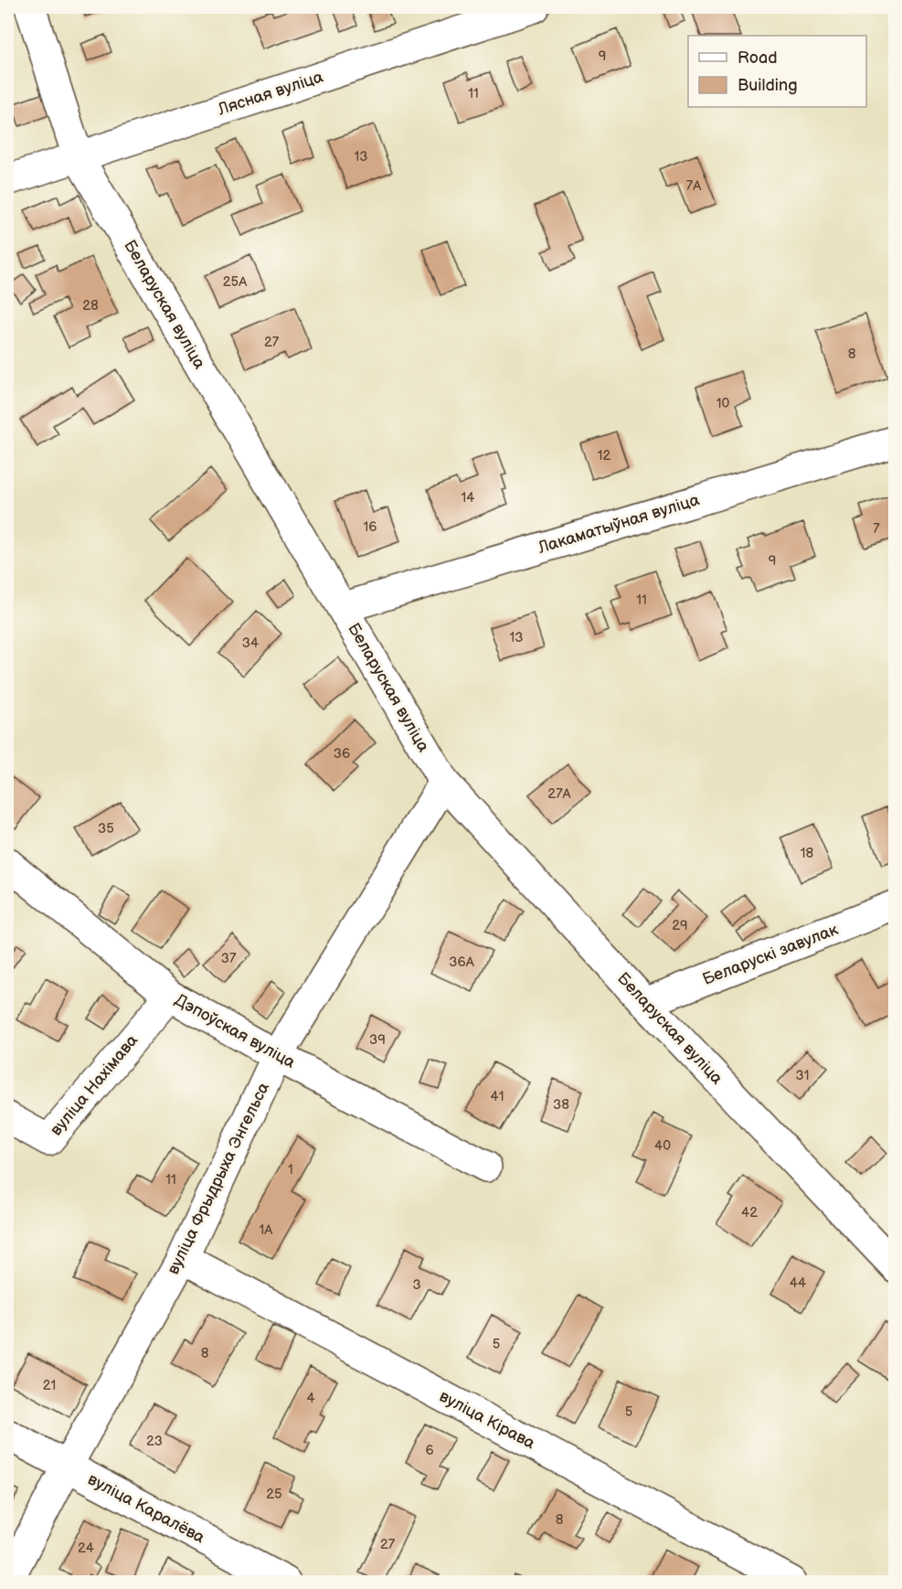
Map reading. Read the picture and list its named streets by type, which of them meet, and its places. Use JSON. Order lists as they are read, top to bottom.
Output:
{
  "streets": {
    "street": [
      "Лясная вуліца",
      "Беларуская вуліца",
      "Лакаматыўная вуліца",
      "Беларускі завулак",
      "Дэпоўская вуліца",
      "вуліца Нахімава",
      "вуліца Фрыдрыха Энгельса",
      "вуліца Кірава",
      "вуліца Каралёва"
    ]
  },
  "crossings": [
    ["Лясная вуліца", "Беларуская вуліца"],
    ["Беларуская вуліца", "Лакаматыўная вуліца"],
    ["Беларуская вуліца", "Беларускі завулак"],
    ["Беларуская вуліца", "вуліца Фрыдрыха Энгельса"],
    ["Дэпоўская вуліца", "вуліца Нахімава"],
    ["Дэпоўская вуліца", "вуліца Фрыдрыха Энгельса"],
    ["вуліца Фрыдрыха Энгельса", "вуліца Кірава"],
    ["вуліца Фрыдрыха Энгельса", "вуліца Каралёва"]
  ],
  "house_numbers": [
    "9",
    "11",
    "13",
    "7А",
    "25А",
    "28",
    "27",
    "8",
    "10",
    "12",
    "14",
    "16",
    "7",
    "9",
    "11",
    "13",
    "34",
    "36",
    "27А",
    "35",
    "18",
    "29",
    "37",
    "36А",
    "39",
    "31",
    "41",
    "38",
    "40",
    "1",
    "11",
    "42",
    "1А",
    "44",
    "3",
    "5",
    "8",
    "21",
    "4",
    "5",
    "23",
    "6",
    "25",
    "8",
    "27",
    "24"
  ],
  "legend": ["Road", "Building"]
}
